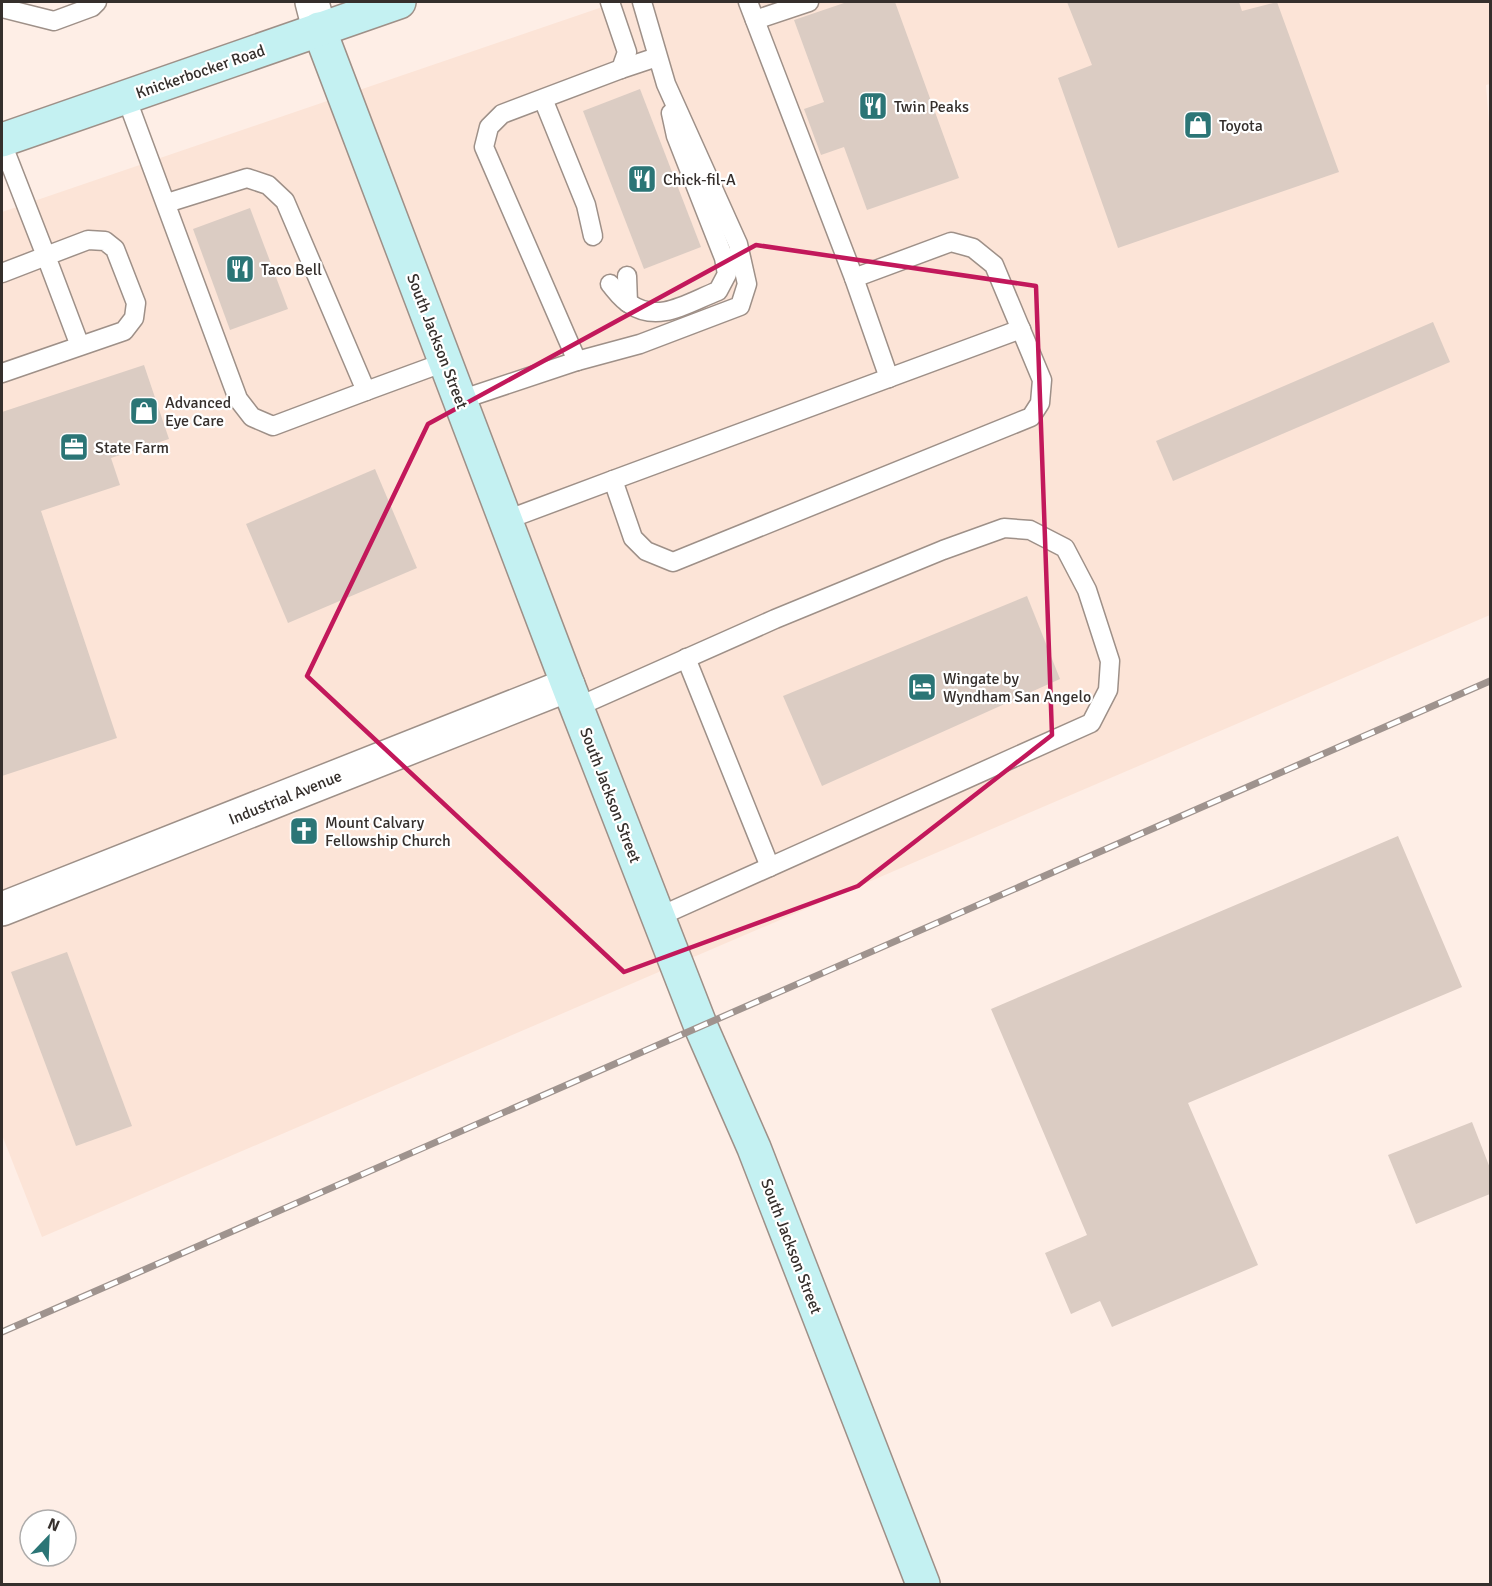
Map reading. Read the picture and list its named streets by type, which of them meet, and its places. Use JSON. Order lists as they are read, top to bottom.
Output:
{
  "streets": {
    "main road": ["Knickerbocker Road", "South Jackson Street"],
    "street": ["Industrial Avenue"]
  },
  "crossings": [
    ["Knickerbocker Road", "South Jackson Street"],
    ["South Jackson Street", "Industrial Avenue"]
  ],
  "places": {
    "restaurant": ["Twin Peaks", "Chick-fil-A", "Taco Bell"],
    "shop": ["Toyota", "Advanced Eye Care"],
    "office": ["State Farm"],
    "hotel": ["Wingate by Wyndham San Angelo"],
    "church": ["Mount Calvary Fellowship Church"]
  },
  "north": "top right"
}
